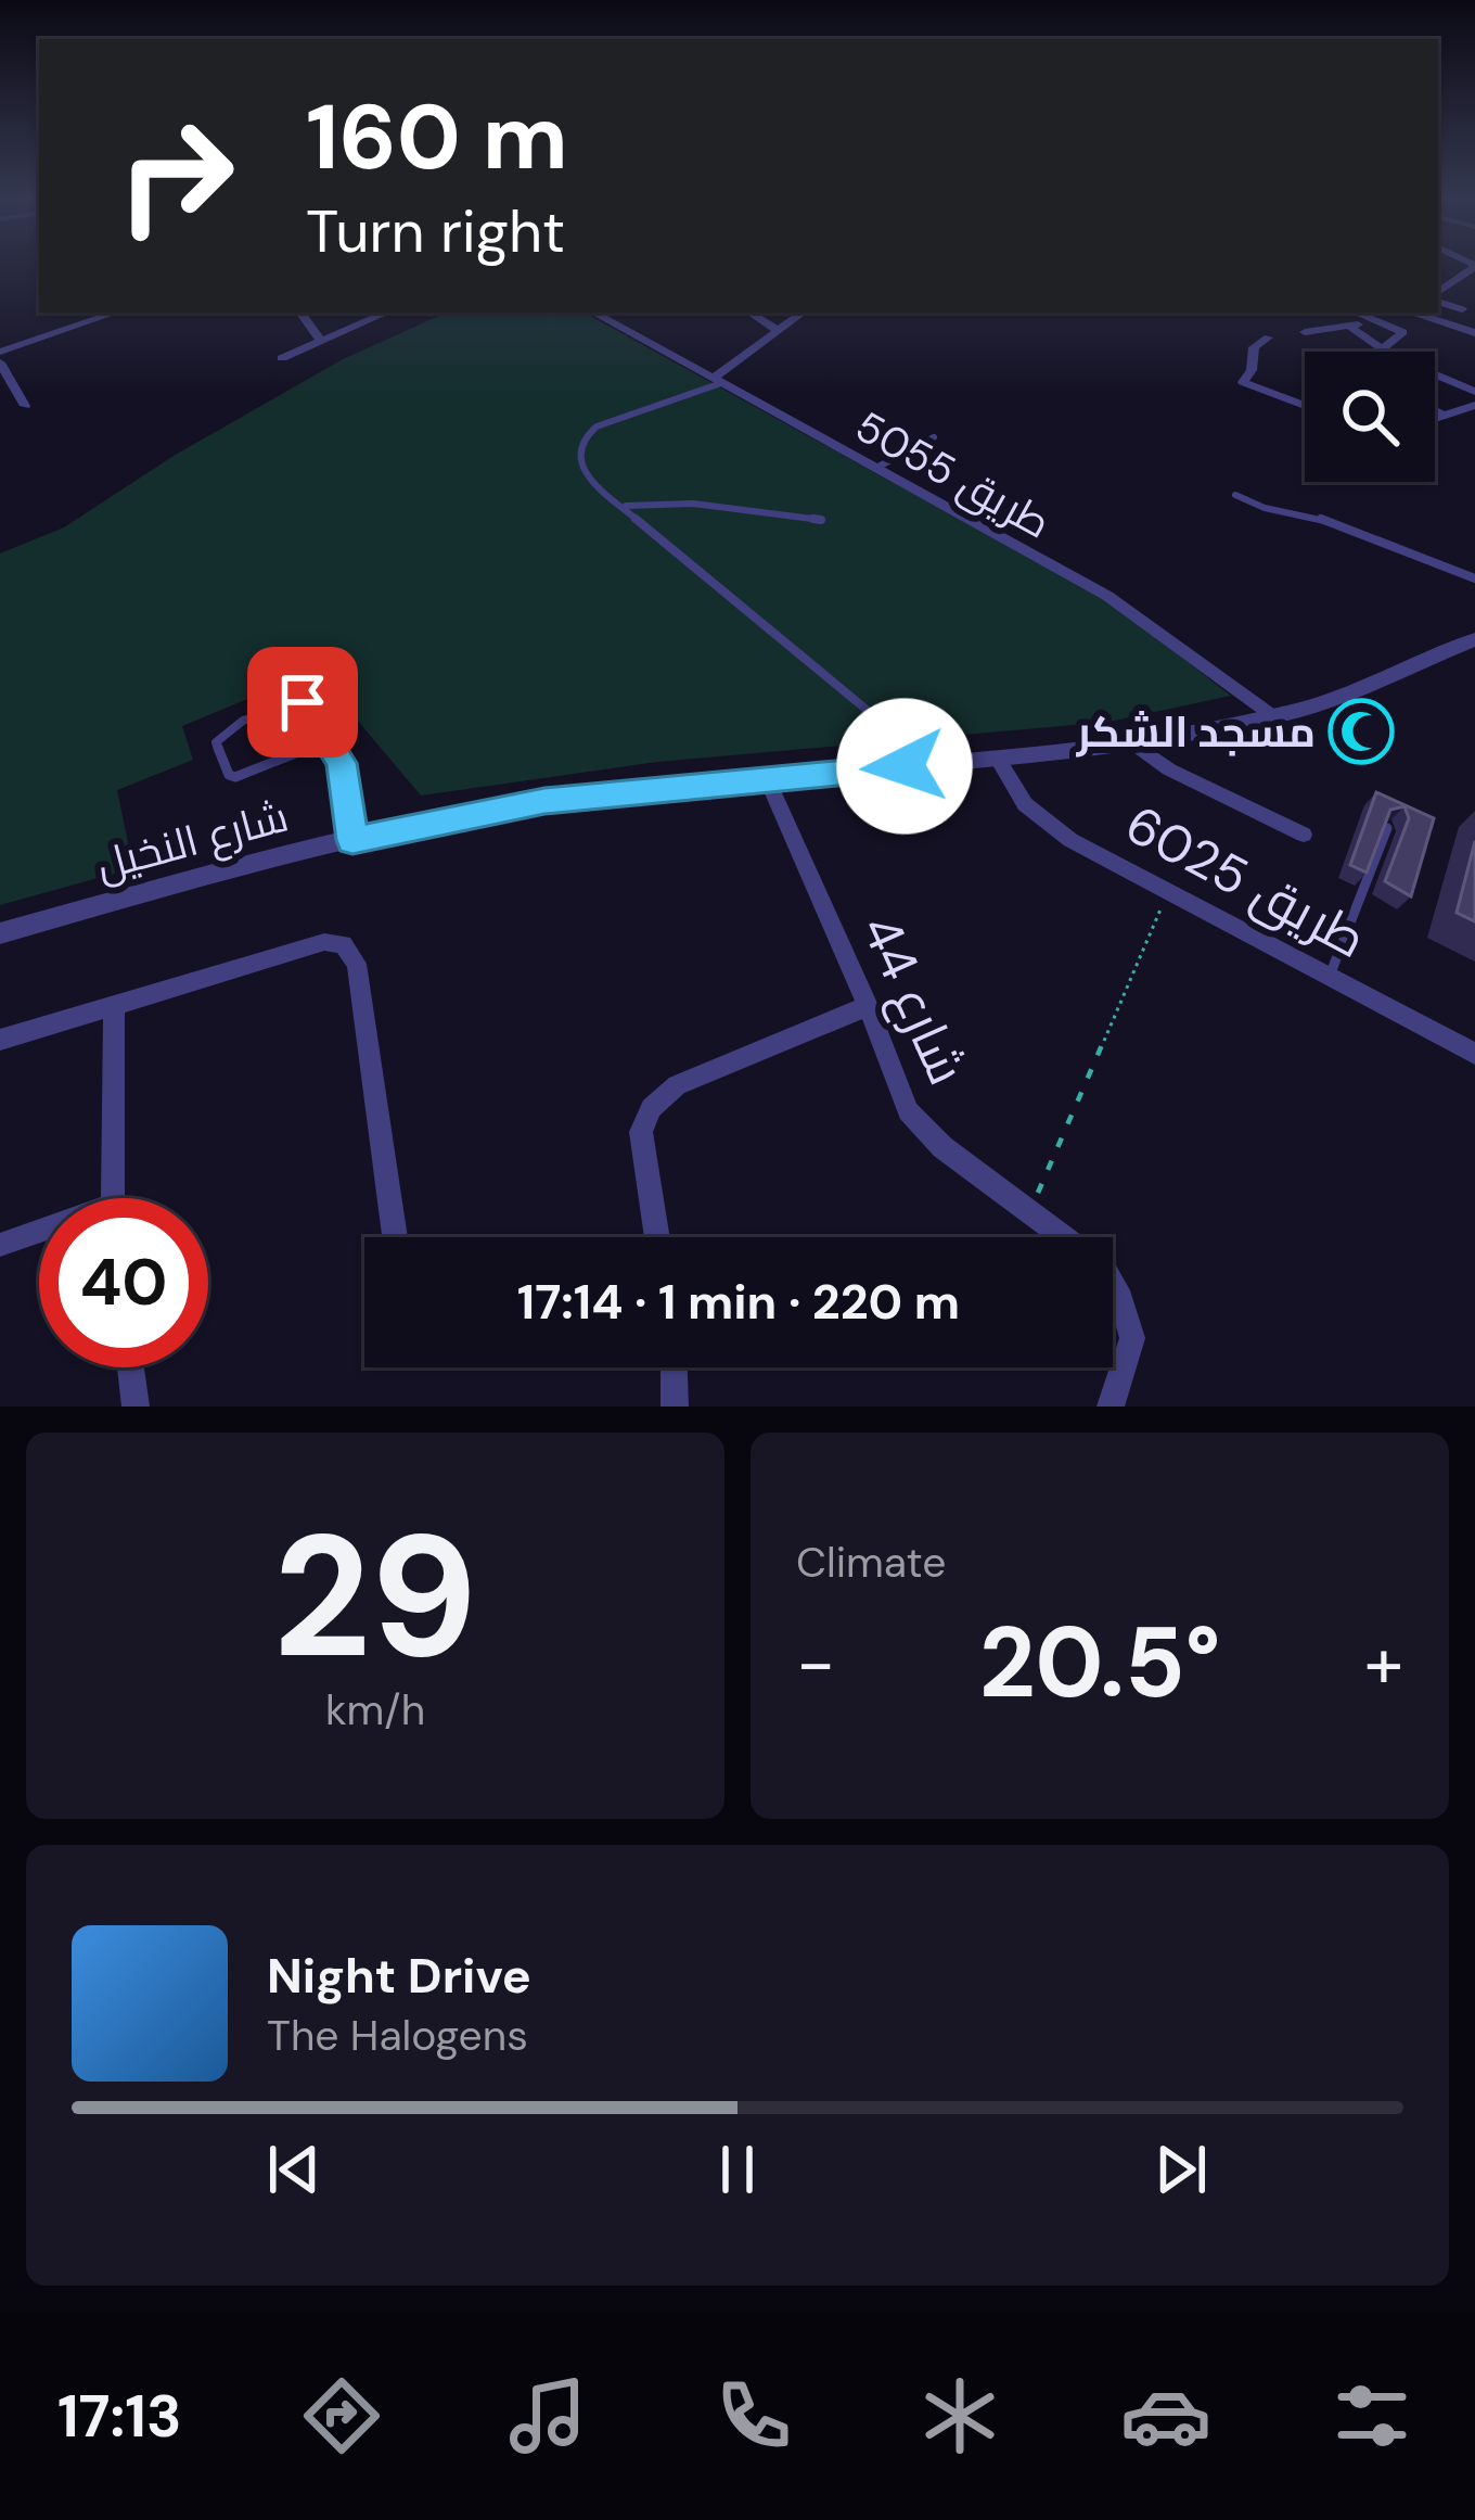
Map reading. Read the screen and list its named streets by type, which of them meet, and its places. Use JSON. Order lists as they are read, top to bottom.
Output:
{
  "streets": {
    "street": [
      "طريق 5055",
      "شارع النخيل",
      "طريق 6025",
      "شارع 44"
    ]
  },
  "crossings": [
    ["طريق 5055", "شارع النخيل"],
    ["شارع النخيل", "طريق 6025"],
    ["شارع النخيل", "شارع 44"]
  ],
  "places": {
    "mosque": ["مسجد الشكر"]
  },
  "page": {
    "turn": ["160 m", "Turn right"],
    "limit": "40",
    "trip": "17:14 · 1 min · 220 m",
    "tile": [
      ["29", "km/h"],
      "Climate"
    ],
    "heat": ["−", "20.5°", "+"],
    "song": ["Night Drive", "The Halogens"],
    "tabs": "17:13"
  }
}
